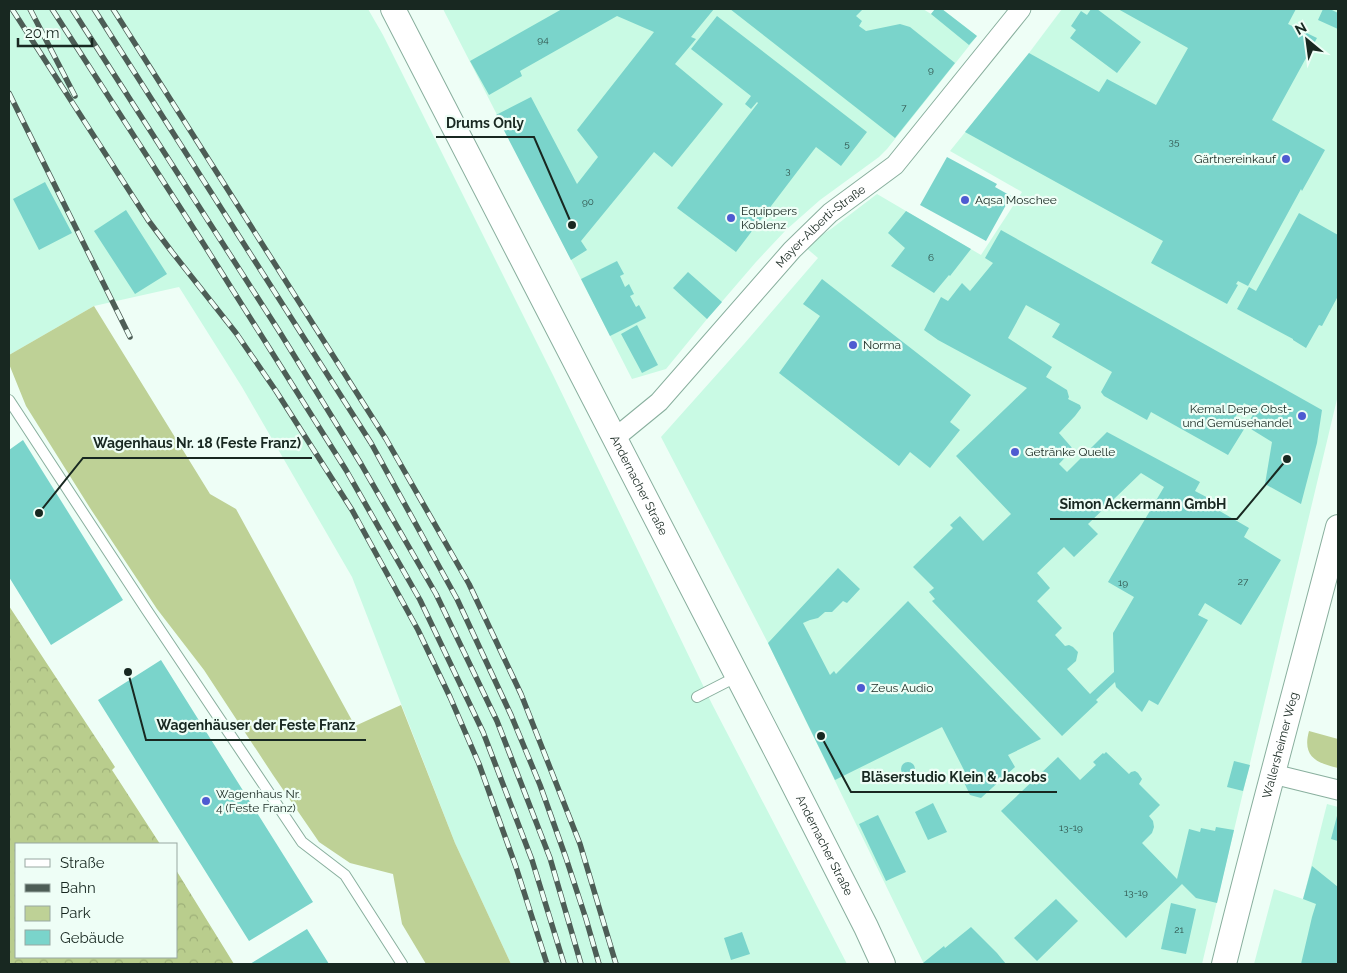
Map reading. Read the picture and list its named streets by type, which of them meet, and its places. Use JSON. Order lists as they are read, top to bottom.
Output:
{
  "streets": {
    "street": ["Mayer-Alberti-Straße", "Andernacher Straße", "Wallersheimer Weg"]
  },
  "crossings": [
    ["Mayer-Alberti-Straße", "Andernacher Straße"]
  ],
  "places": [
    "Gärtnereinkauf",
    "Aqsa Moschee",
    "Equippers Koblenz",
    "Drums Only",
    "Norma",
    "Kemal Depe Obst- und Gemüsehandel",
    "Getränke Quelle",
    "Simon Ackermann GmbH",
    "Wagenhaus Nr. 18 (Feste Franz)",
    "Wagenhäuser der Feste Franz",
    "Zeus Audio",
    "Bläserstudio Klein & Jacobs",
    "Wagenhaus Nr. 4 (Feste Franz)"
  ],
  "house_numbers": [
    "94",
    "9",
    "7",
    "35",
    "5",
    "3",
    "90",
    "6",
    "27",
    "19",
    "13-19",
    "13-19",
    "21"
  ],
  "legend": [
    "Straße",
    "Bahn",
    "Park",
    "Gebäude"
  ],
  "scale_bar": "20 m",
  "north": "top left"
}
